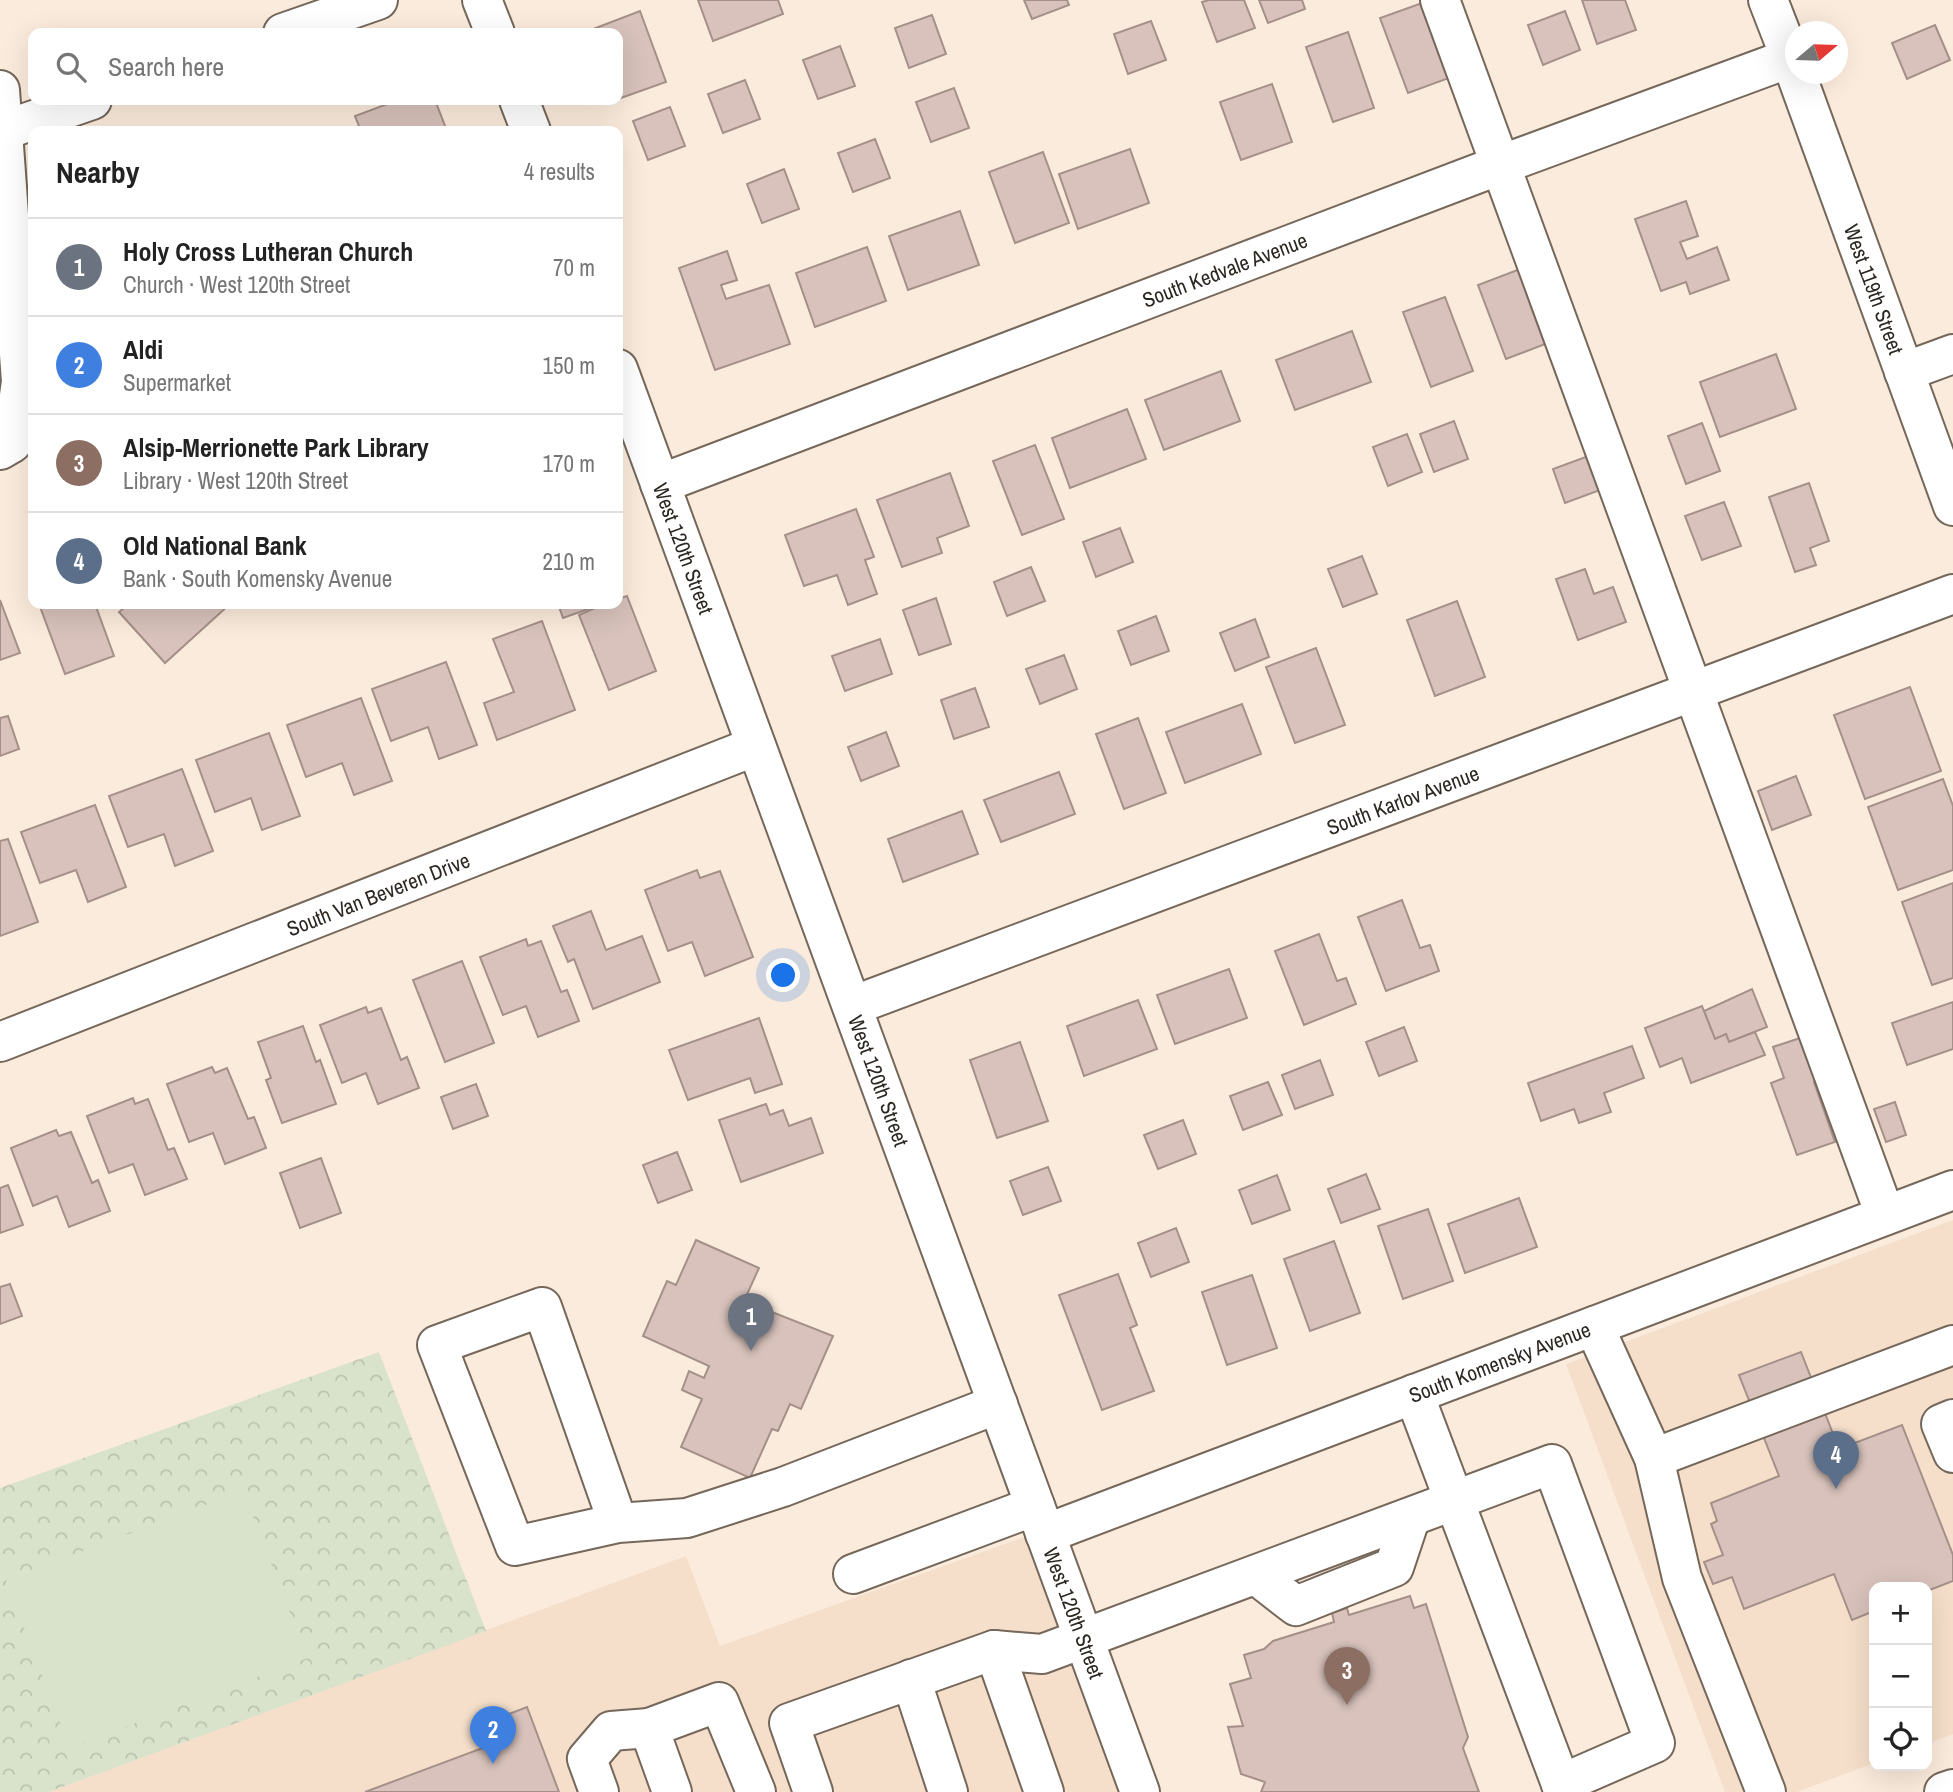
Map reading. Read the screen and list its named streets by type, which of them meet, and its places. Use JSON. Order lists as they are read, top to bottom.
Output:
{
  "streets": {
    "street": [
      "South Kedvale Avenue",
      "West 119th Street",
      "West 120th Street",
      "South Karlov Avenue",
      "South Van Beveren Drive",
      "South Komensky Avenue"
    ]
  },
  "crossings": [
    ["South Kedvale Avenue", "West 120th Street"],
    ["West 120th Street", "South Karlov Avenue"],
    ["West 120th Street", "South Van Beveren Drive"],
    ["West 120th Street", "South Komensky Avenue"]
  ],
  "north": "right",
  "page": {
    "search": "Search here",
    "heading": ["Nearby", "4 results"],
    "list": [
      {
        "mark": "1",
        "name": "Holy Cross Lutheran Church",
        "note": "Church · West 120th Street",
        "value": "70 m"
      },
      {
        "mark": "2",
        "name": "Aldi",
        "note": "Supermarket",
        "value": "150 m"
      },
      {
        "mark": "3",
        "name": "Alsip-Merrionette Park Library",
        "note": "Library · West 120th Street",
        "value": "170 m"
      },
      {
        "mark": "4",
        "name": "Old National Bank",
        "note": "Bank · South Komensky Avenue",
        "value": "210 m"
      }
    ],
    "pins": [
      "1",
      "4",
      "3",
      "2"
    ],
    "map_buttons": ["+", "−"]
  }
}
